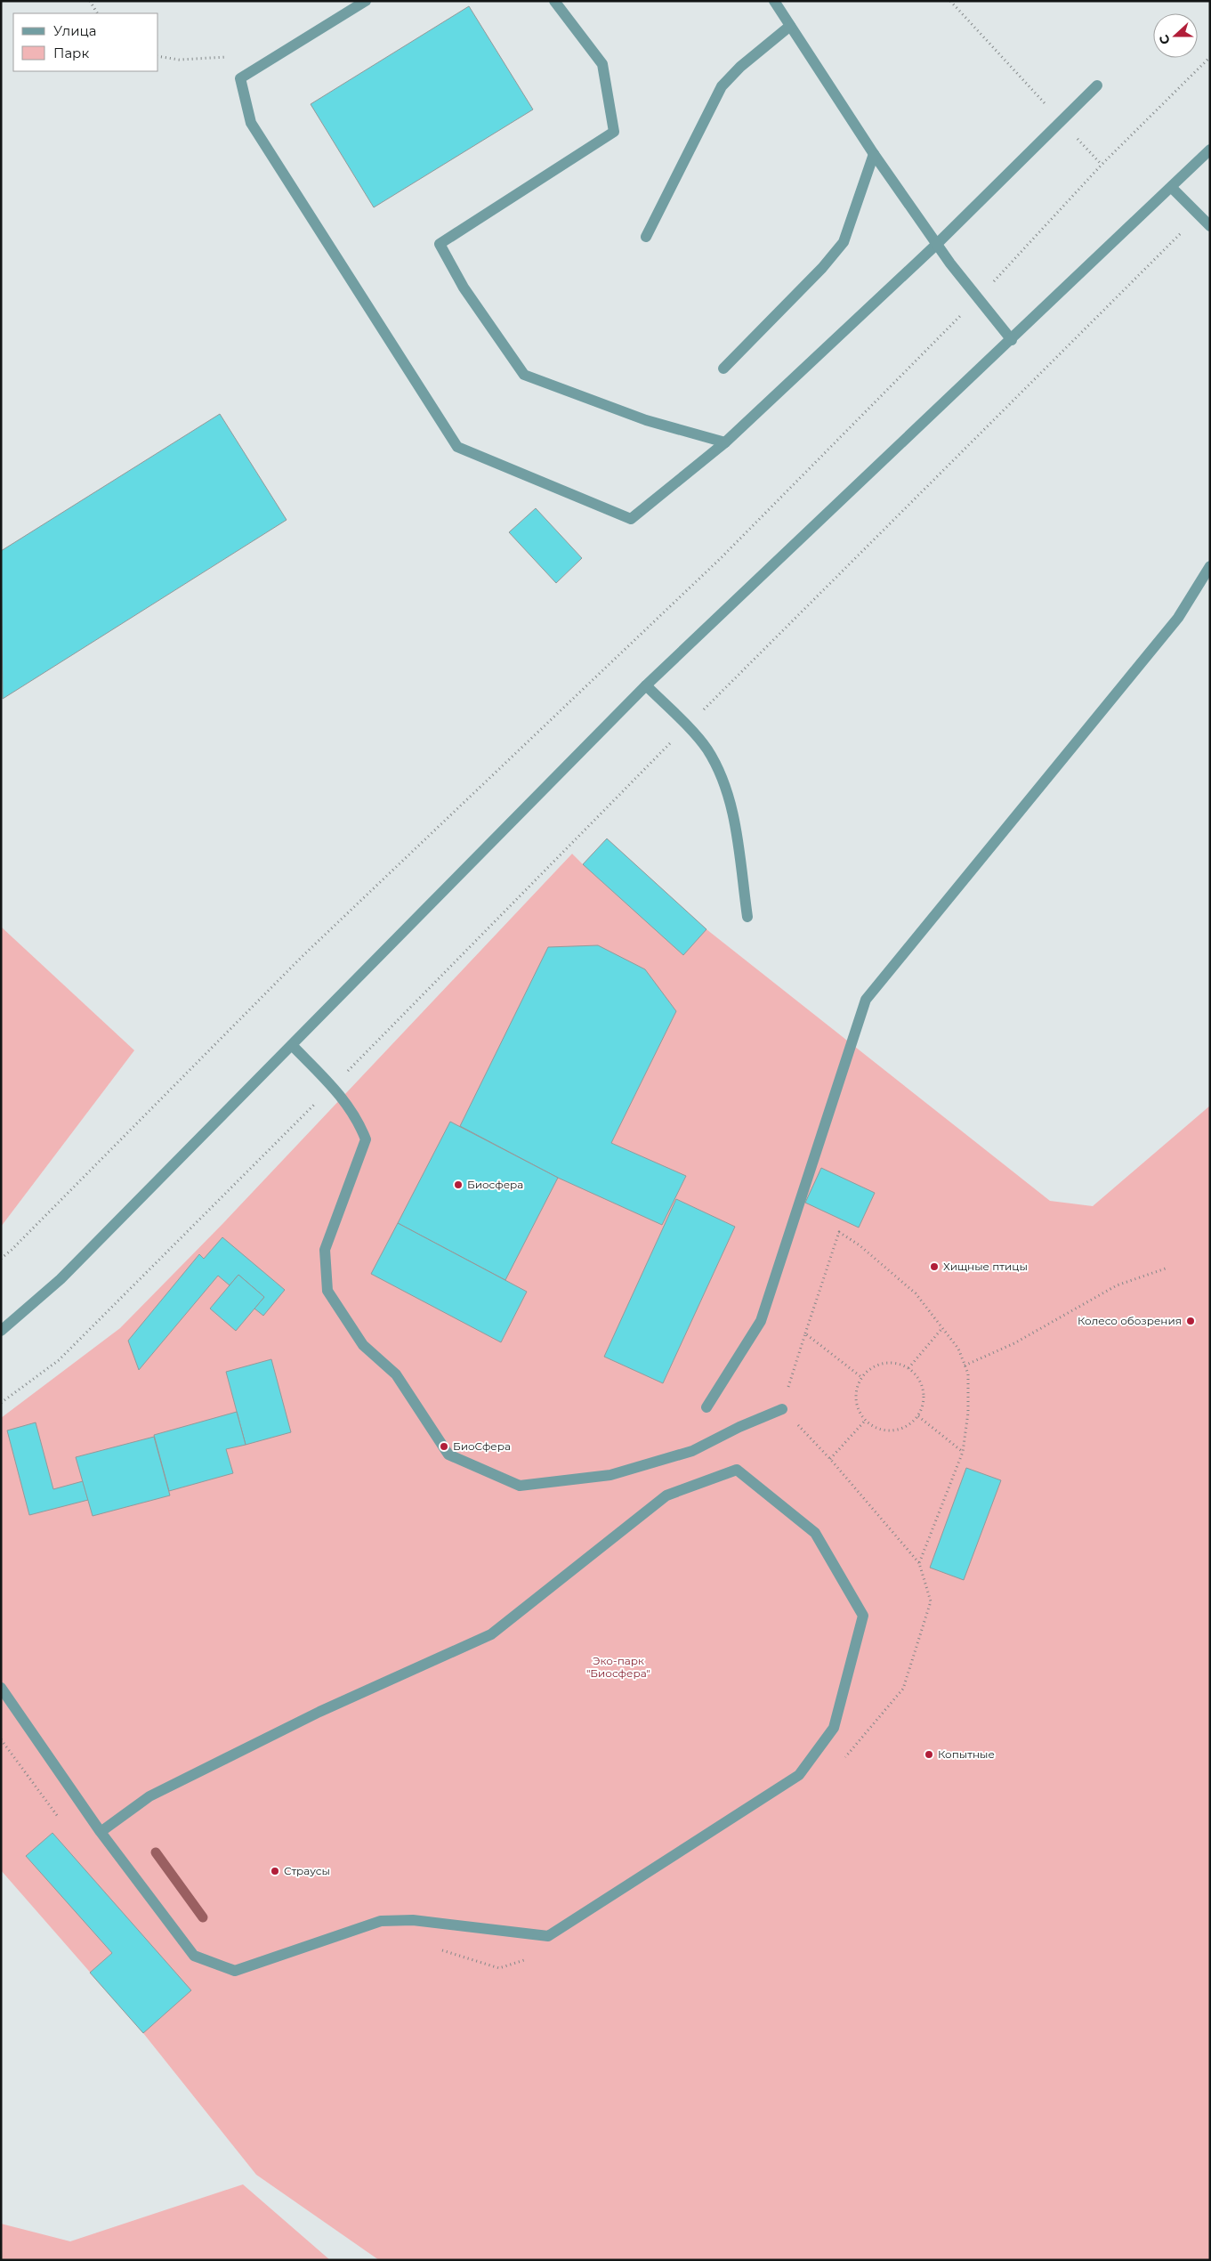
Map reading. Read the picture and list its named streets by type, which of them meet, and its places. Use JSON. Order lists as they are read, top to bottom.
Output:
{
  "parks": ["Эко-парк \"Биосфера\""],
  "places": [
    "Биосфера",
    "Хищные птицы",
    "Колесо обозрения",
    "БиоСфера",
    "Копытные",
    "Страусы"
  ],
  "legend": ["Улица", "Парк"],
  "north": "left"
}
